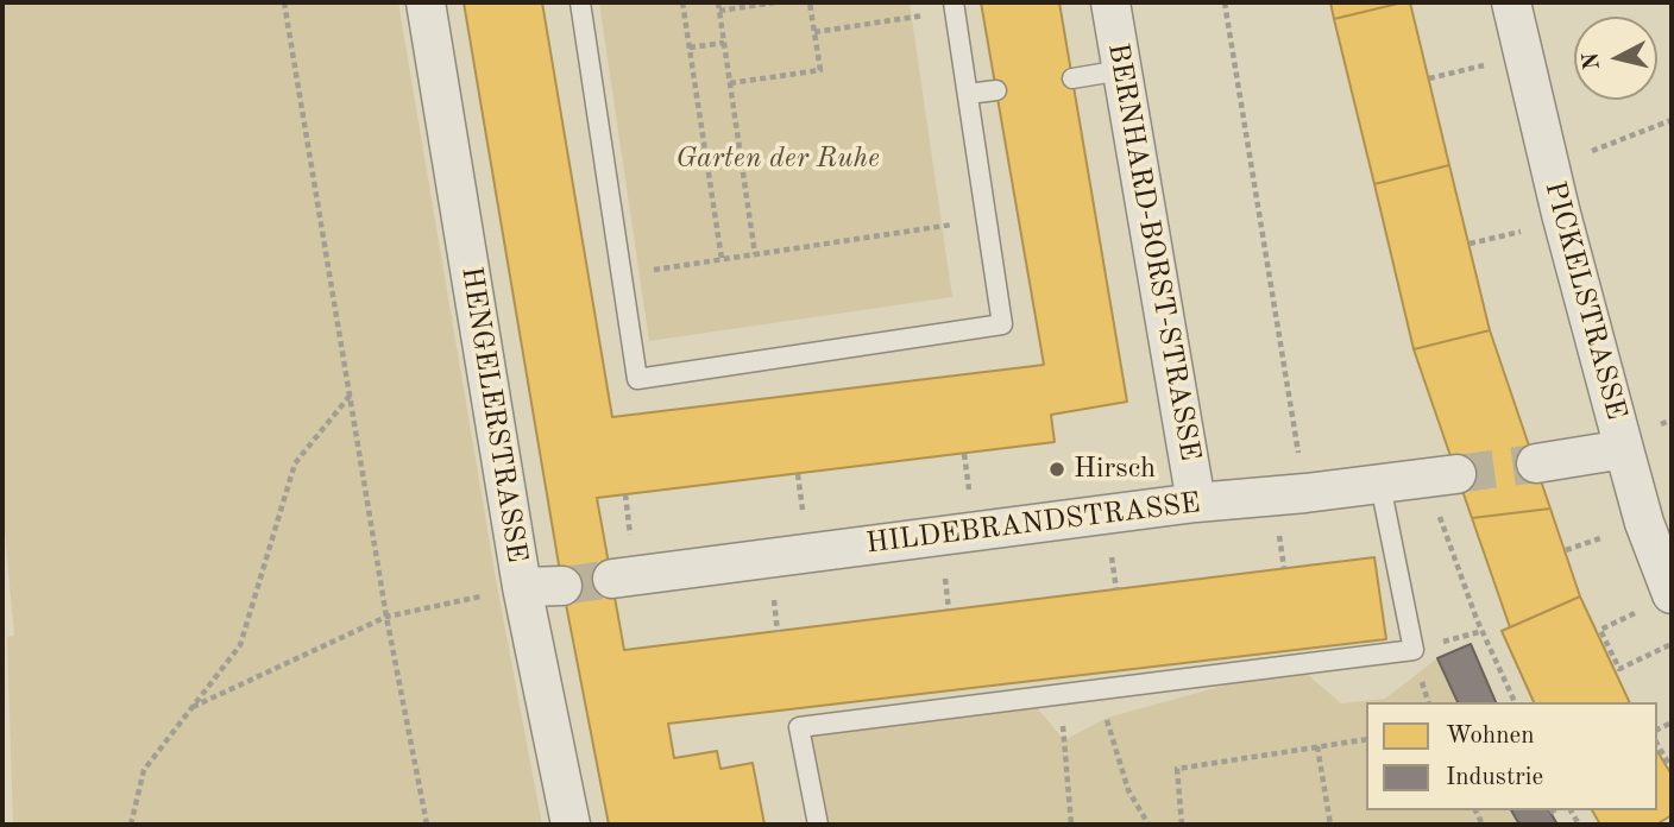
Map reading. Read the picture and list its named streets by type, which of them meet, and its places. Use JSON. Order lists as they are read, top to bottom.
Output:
{
  "streets": {
    "street": [
      "BERNHARD-BORST-STRASSE",
      "PICKELSTRASSE",
      "HENGELERSTRASSE",
      "HILDEBRANDSTRASSE"
    ]
  },
  "crossings": [
    ["BERNHARD-BORST-STRASSE", "HILDEBRANDSTRASSE"]
  ],
  "parks": ["Garten der Ruhe"],
  "places": ["Hirsch"],
  "legend": ["Wohnen", "Industrie"],
  "north": "left"
}
